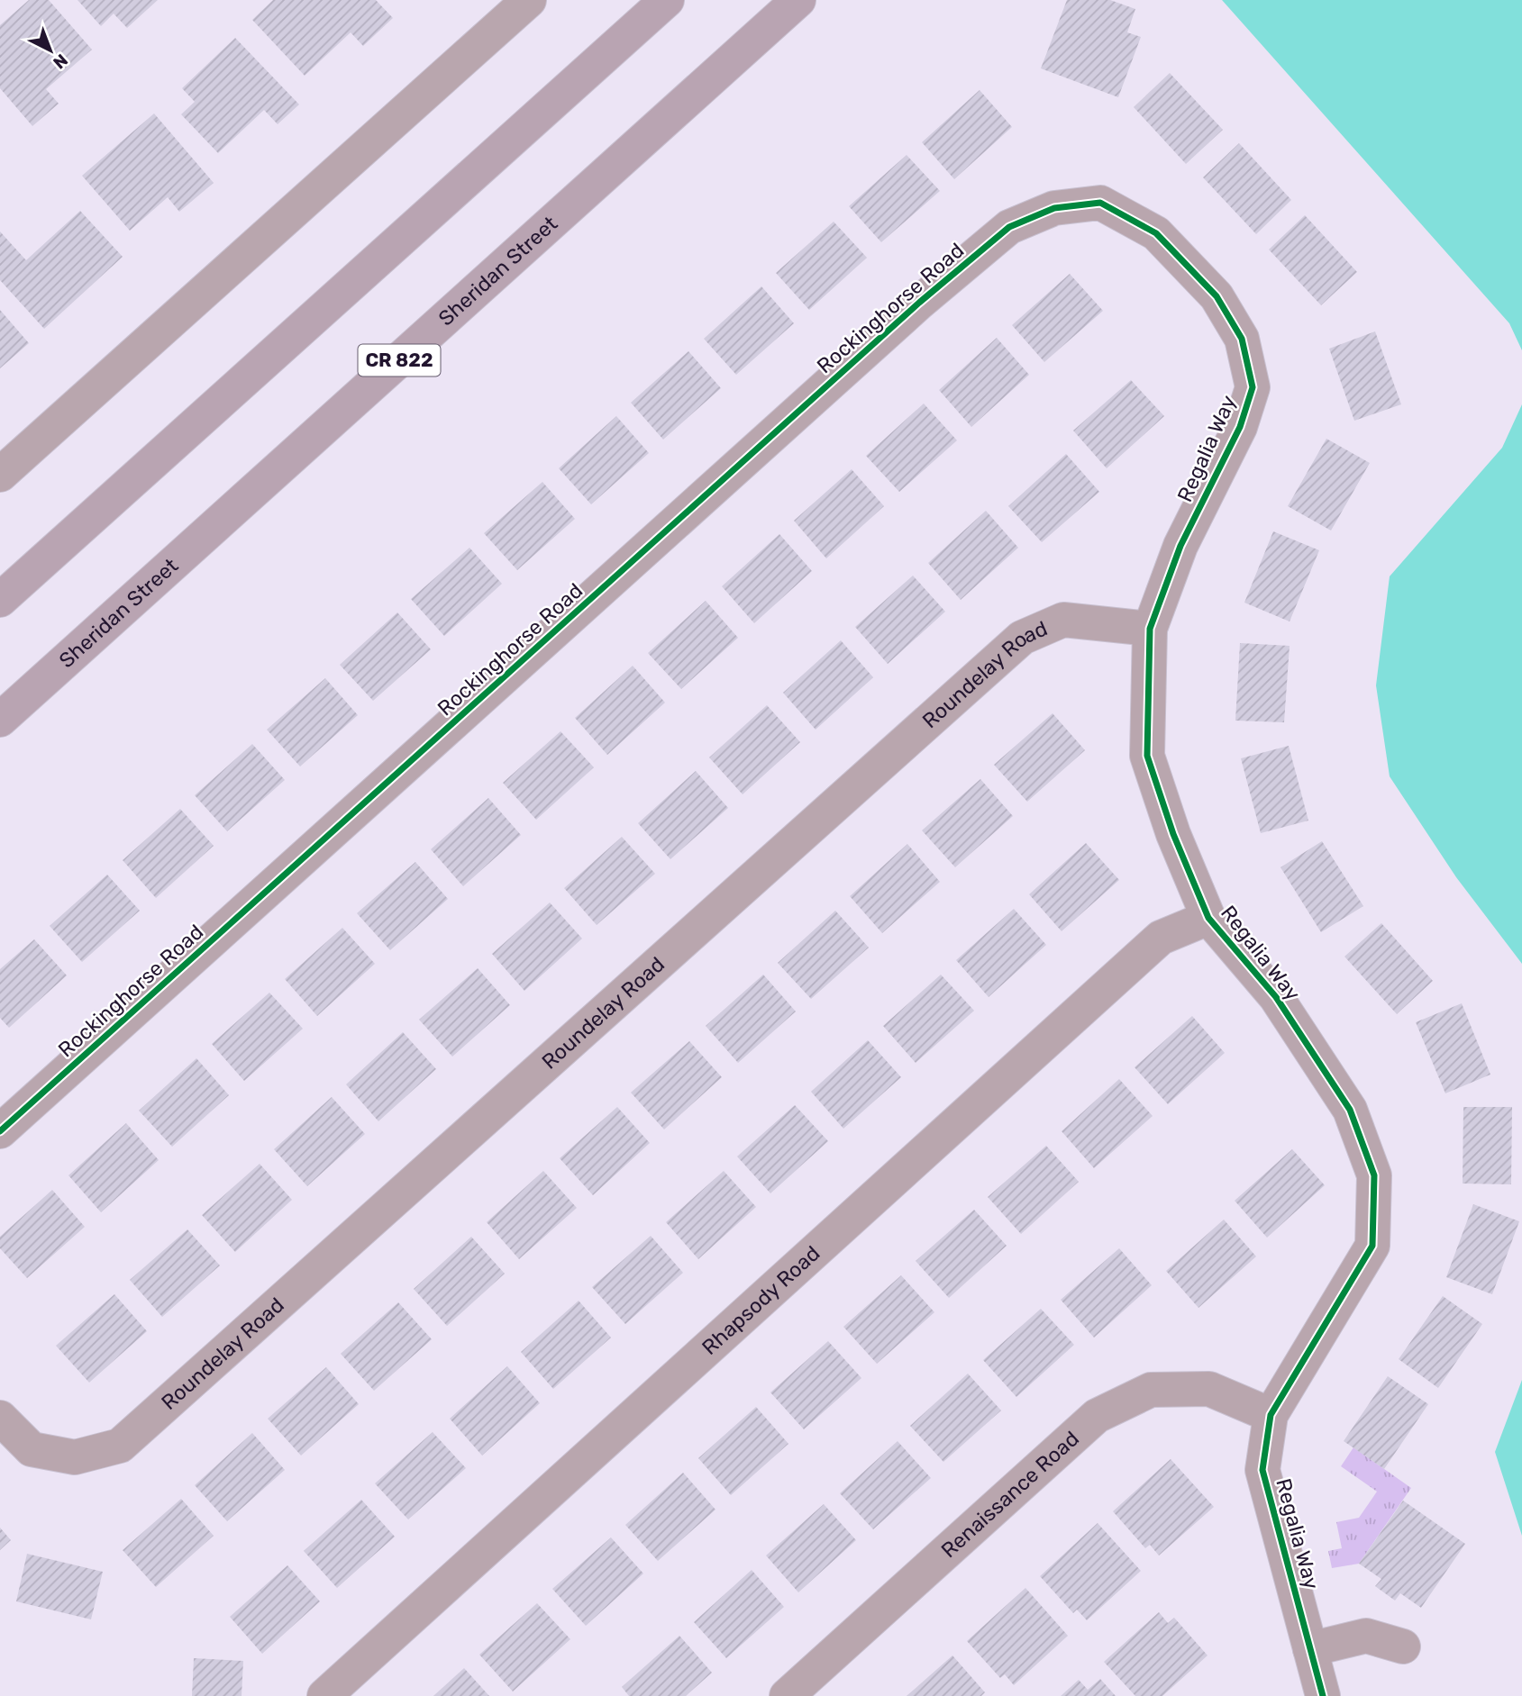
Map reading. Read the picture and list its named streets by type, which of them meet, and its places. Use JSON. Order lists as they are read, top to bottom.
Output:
{
  "streets": {
    "main road": ["Sheridan Street", "CR 822"],
    "street": [
      "Rockinghorse Road",
      "Regalia Way",
      "Roundelay Road",
      "Rhapsody Road",
      "Renaissance Road"
    ]
  },
  "crossings": [
    ["Rockinghorse Road", "Regalia Way"],
    ["Regalia Way", "Roundelay Road"],
    ["Regalia Way", "Rhapsody Road"],
    ["Regalia Way", "Renaissance Road"]
  ],
  "north": "bottom right"
}
